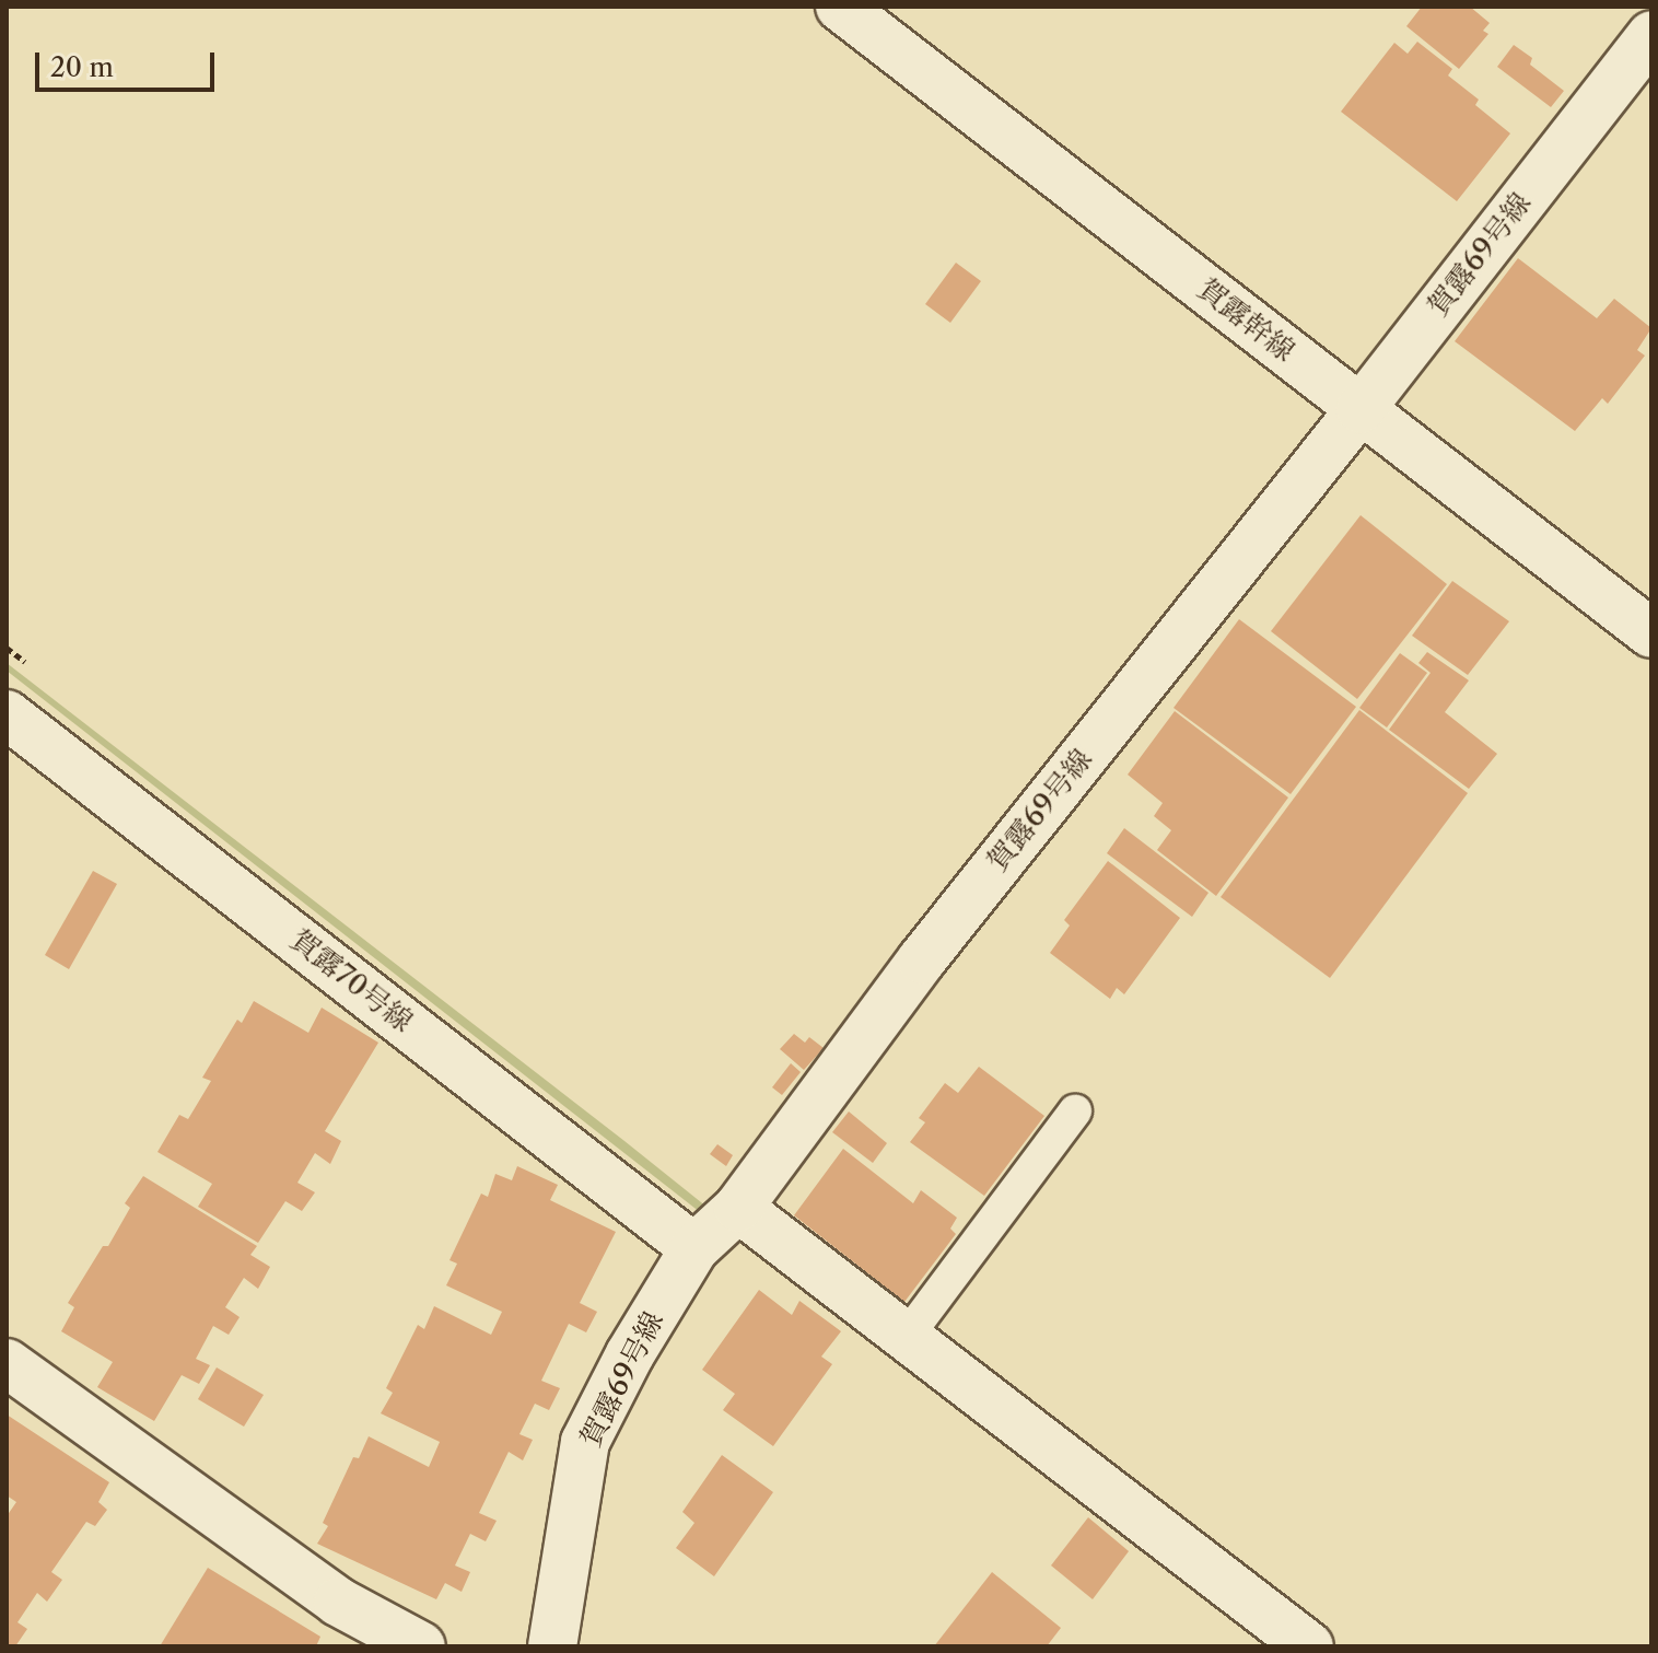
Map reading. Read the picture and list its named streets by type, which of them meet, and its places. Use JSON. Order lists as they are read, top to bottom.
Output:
{
  "streets": {
    "street": ["賀露69号線", "賀露幹線", "賀露70号線"]
  },
  "crossings": [
    ["賀露69号線", "賀露幹線"],
    ["賀露69号線", "賀露70号線"]
  ],
  "scale_bar": "20 m"
}
